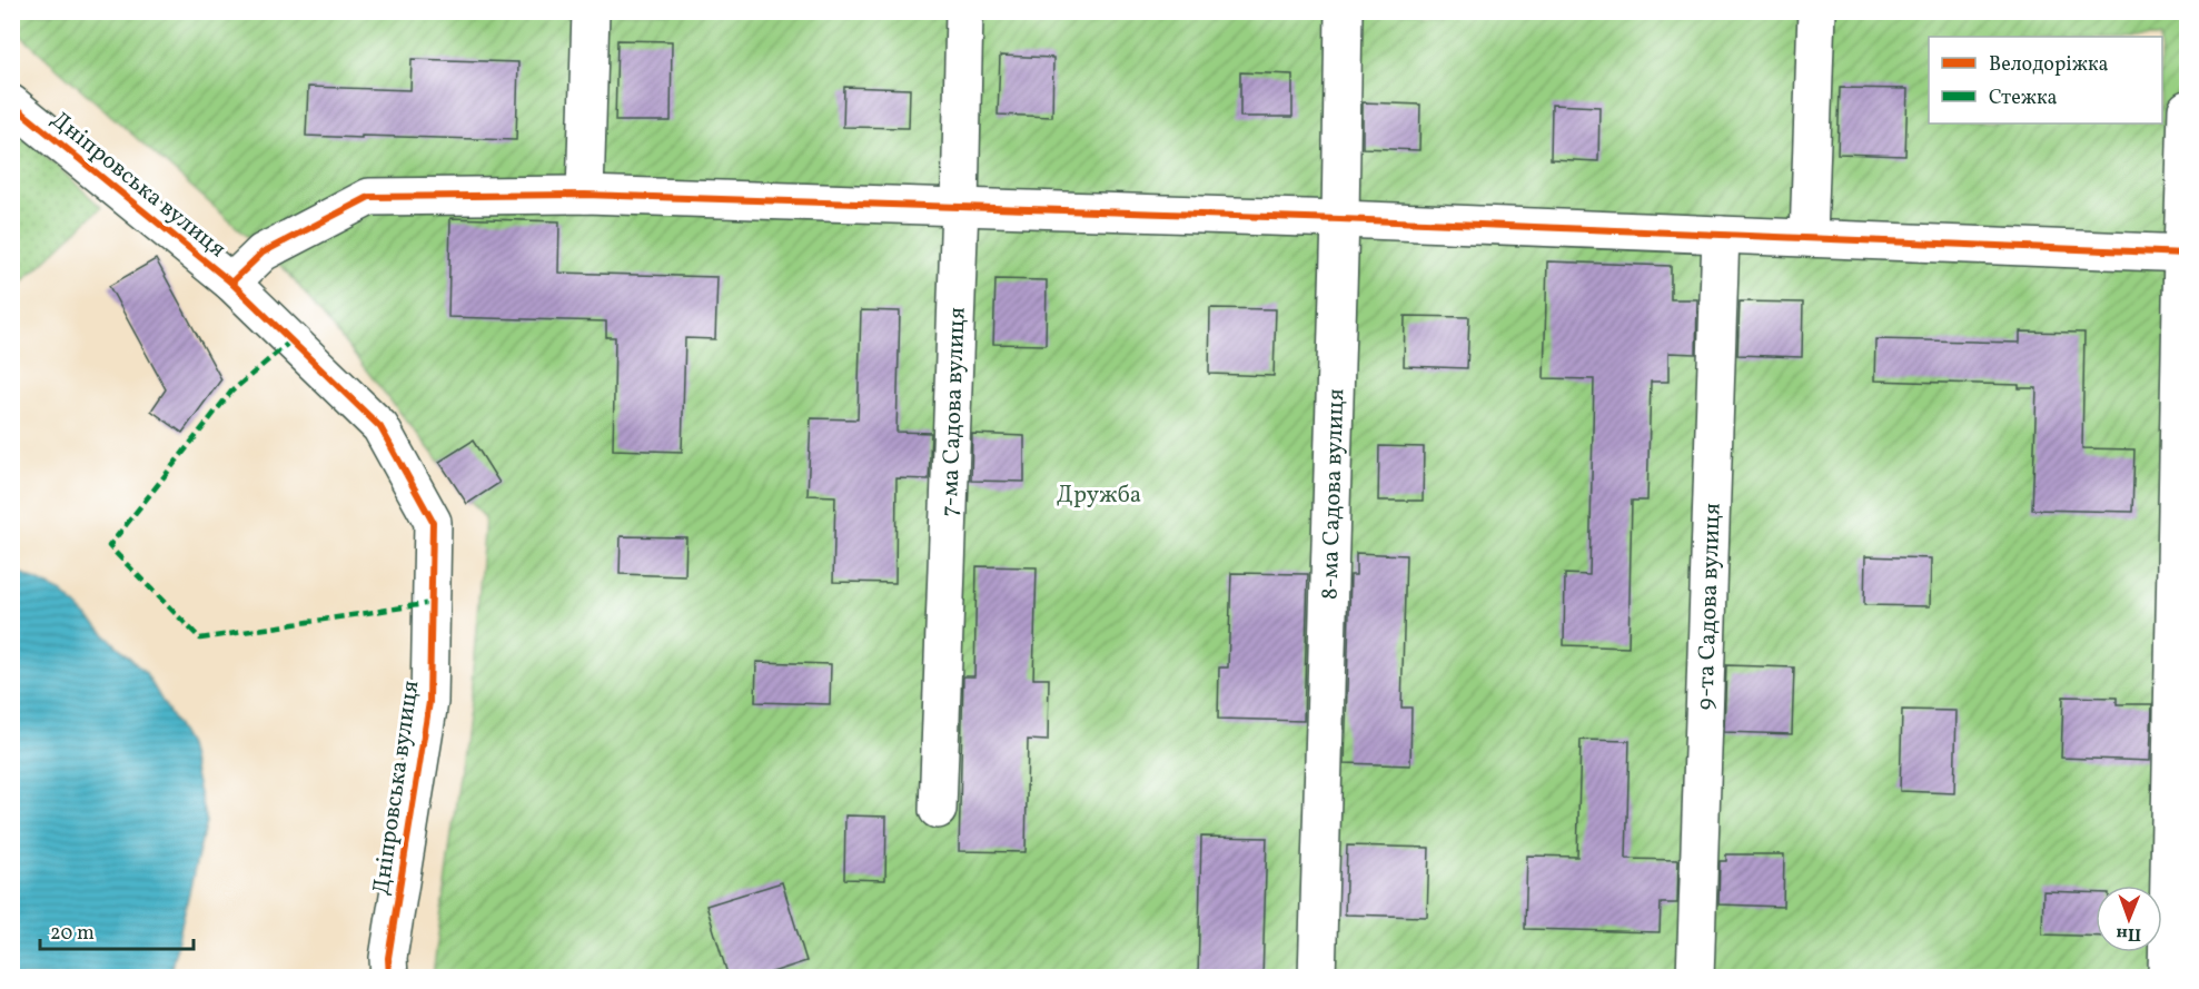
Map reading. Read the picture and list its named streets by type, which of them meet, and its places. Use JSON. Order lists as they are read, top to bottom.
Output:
{
  "streets": {
    "street": [
      "Дніпровська вулиця",
      "7-ма Садова вулиця",
      "8-ма Садова вулиця",
      "9-та Садова вулиця"
    ]
  },
  "parks": ["Дружба"],
  "legend": ["Велодоріжка", "Стежка"],
  "scale_bar": "20 m",
  "north": "bottom"
}
